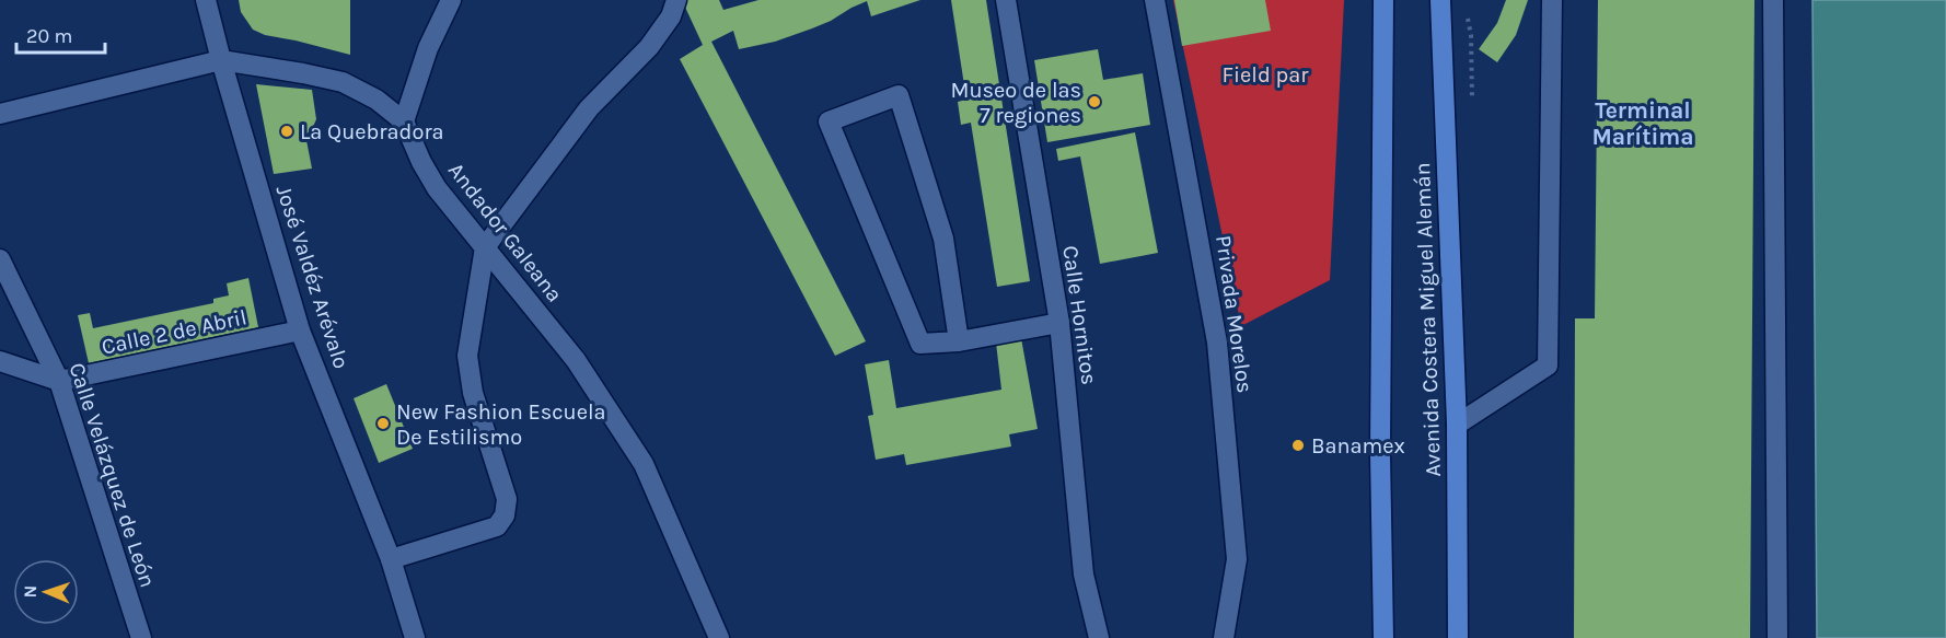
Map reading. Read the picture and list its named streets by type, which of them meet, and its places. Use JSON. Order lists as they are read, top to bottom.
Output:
{
  "streets": {
    "main road": ["Avenida Costera Miguel Alemán"],
    "street": [
      "Andador Galeana",
      "José Valdéz Arévalo",
      "Privada Morelos",
      "Calle Hornitos",
      "Calle 2 de Abril",
      "Calle Velázquez de León"
    ]
  },
  "crossings": [
    ["Andador Galeana", "José Valdéz Arévalo"],
    ["José Valdéz Arévalo", "Calle 2 de Abril"],
    ["Calle 2 de Abril", "Calle Velázquez de León"]
  ],
  "districts": ["Terminal Marítima"],
  "parks": ["Field par"],
  "places": [
    "Museo de las 7 regiones",
    "La Quebradora",
    "New Fashion Escuela De Estilismo",
    "Banamex"
  ],
  "scale_bar": "20 m",
  "north": "left"
}
